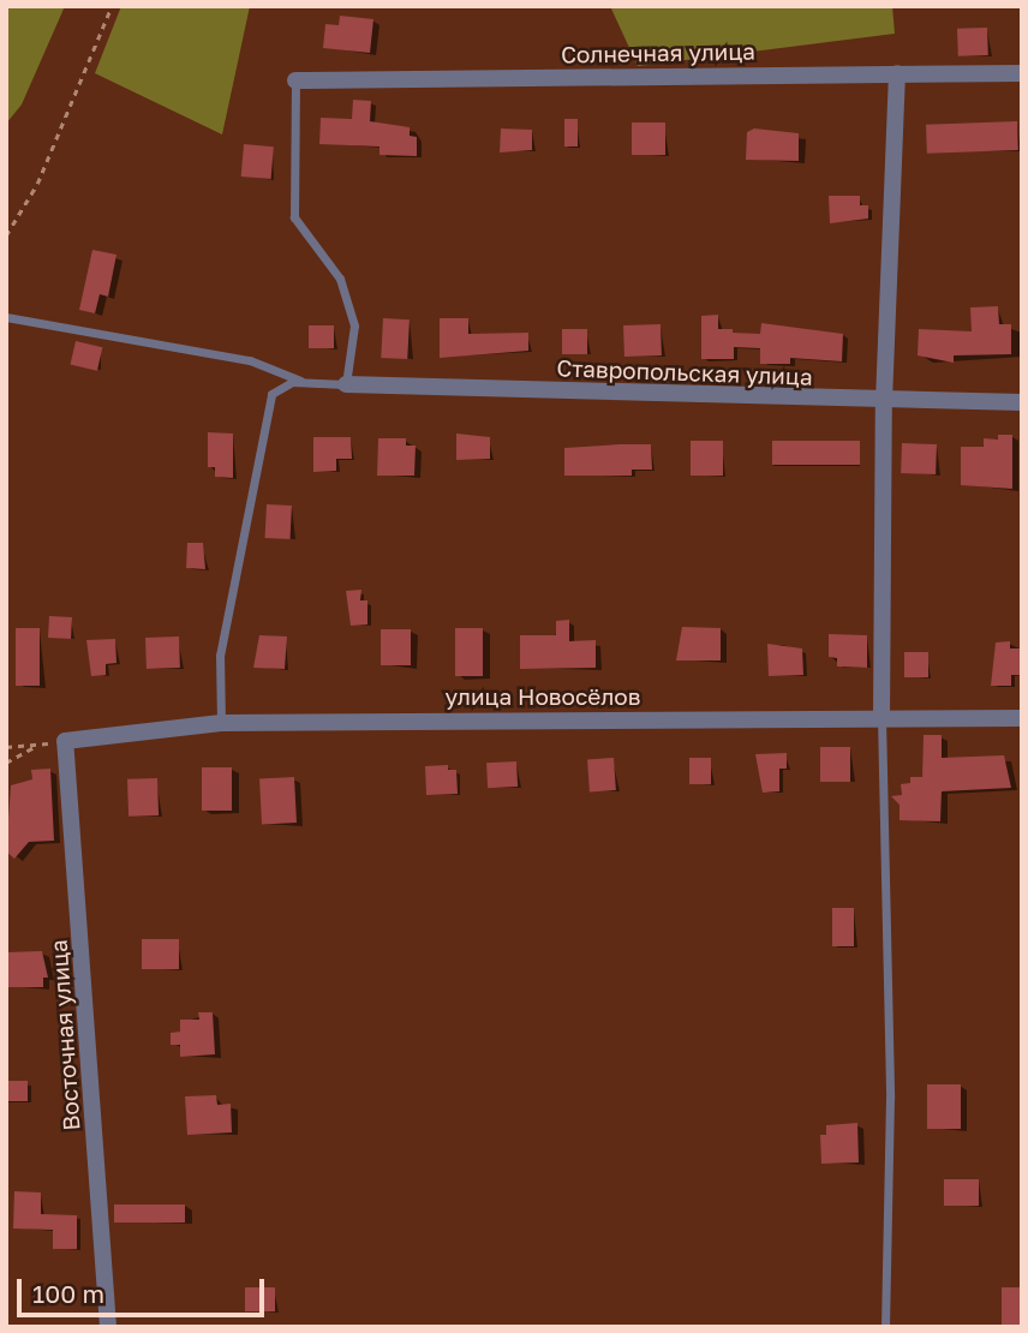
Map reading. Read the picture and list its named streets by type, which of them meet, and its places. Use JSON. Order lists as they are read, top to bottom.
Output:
{
  "streets": {
    "street": [
      "Солнечная улица",
      "Ставропольская улица",
      "улица Новосёлов",
      "Восточная улица"
    ]
  },
  "crossings": [
    ["улица Новосёлов", "Восточная улица"]
  ],
  "scale_bar": "100 m"
}
